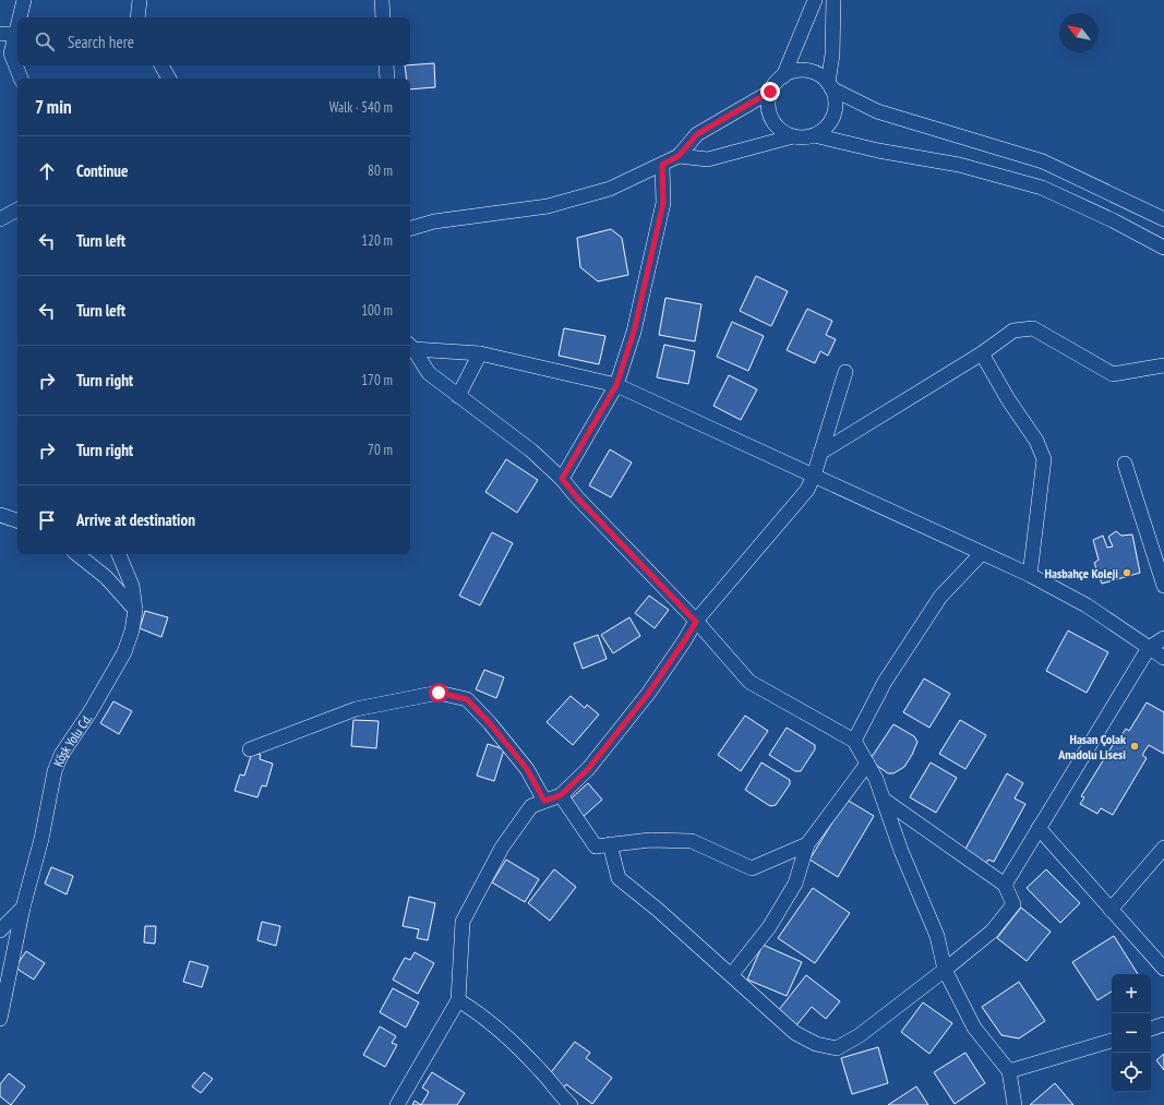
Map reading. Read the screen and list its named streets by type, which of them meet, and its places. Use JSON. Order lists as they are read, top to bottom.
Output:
{
  "streets": {
    "street": ["Köşk Yolu Cd."]
  },
  "places": ["Hasbahçe Koleji", "Hasan Çolak Anadolu Lisesi"],
  "north": "top left",
  "page": {
    "search": "Search here",
    "heading": ["7 min", "Walk · 540 m"],
    "list": [
      ["Continue", "80 m"],
      ["Turn left", "120 m"],
      ["Turn left", "100 m"],
      ["Turn right", "170 m"],
      ["Turn right", "70 m"],
      "Arrive at destination"
    ],
    "map_buttons": ["+", "−"]
  }
}
